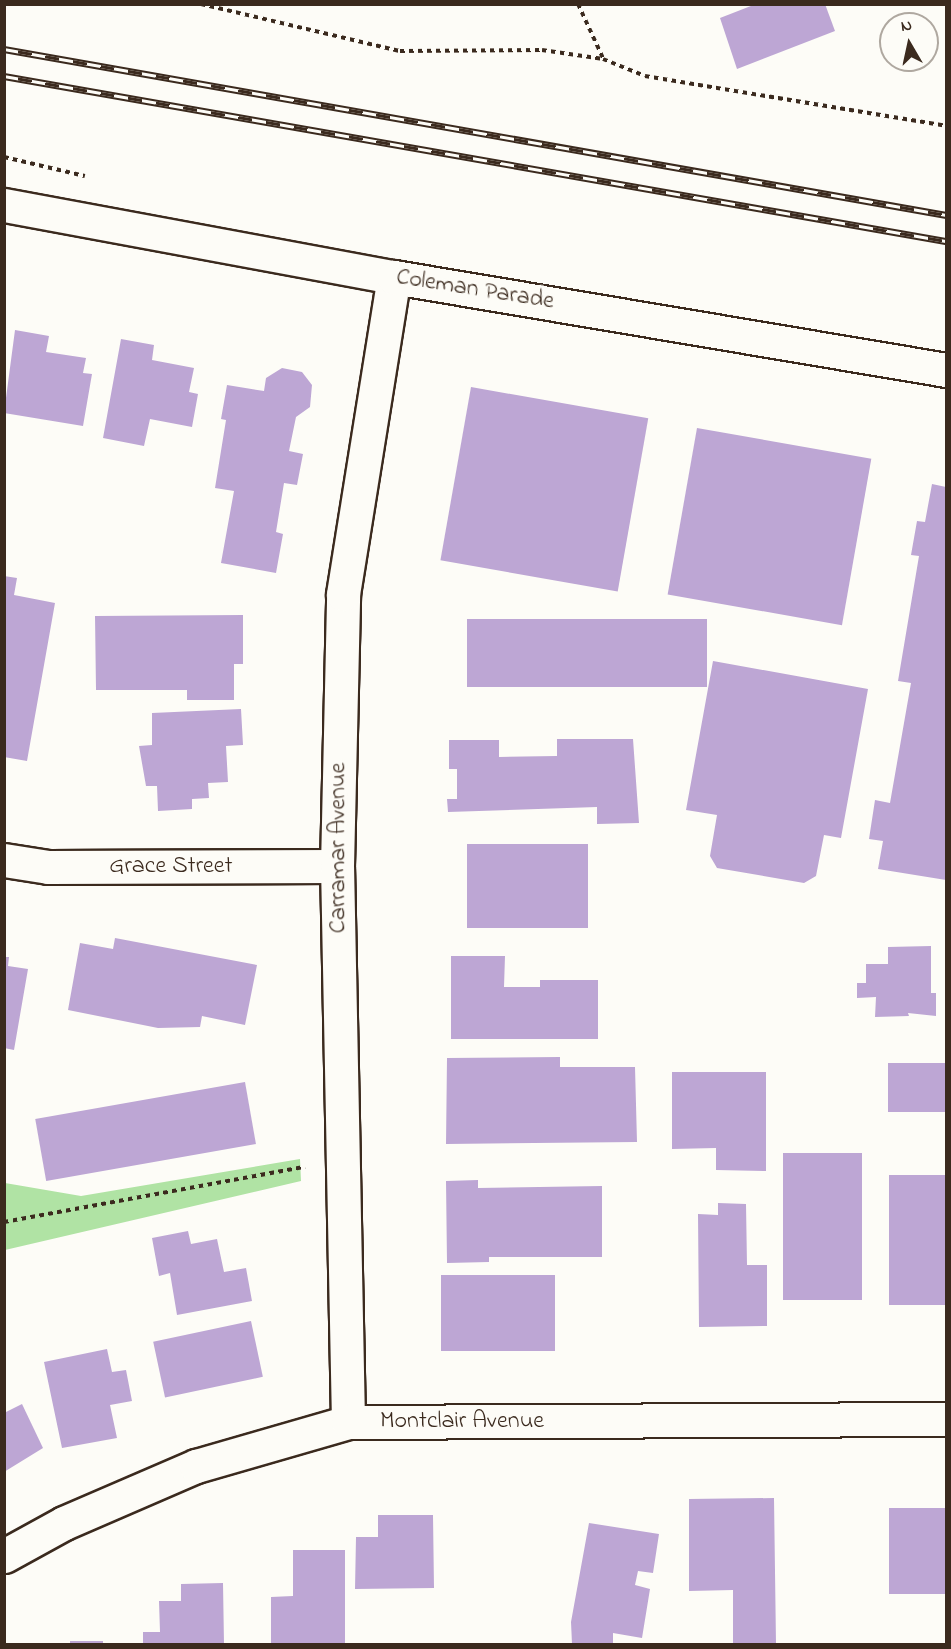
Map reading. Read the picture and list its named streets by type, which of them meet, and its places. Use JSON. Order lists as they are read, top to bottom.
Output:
{
  "streets": {
    "street": [
      "Coleman Parade",
      "Carramar Avenue",
      "Grace Street",
      "Montclair Avenue"
    ]
  },
  "crossings": [
    ["Coleman Parade", "Carramar Avenue"],
    ["Carramar Avenue", "Grace Street"],
    ["Carramar Avenue", "Montclair Avenue"]
  ],
  "north": "top"
}
